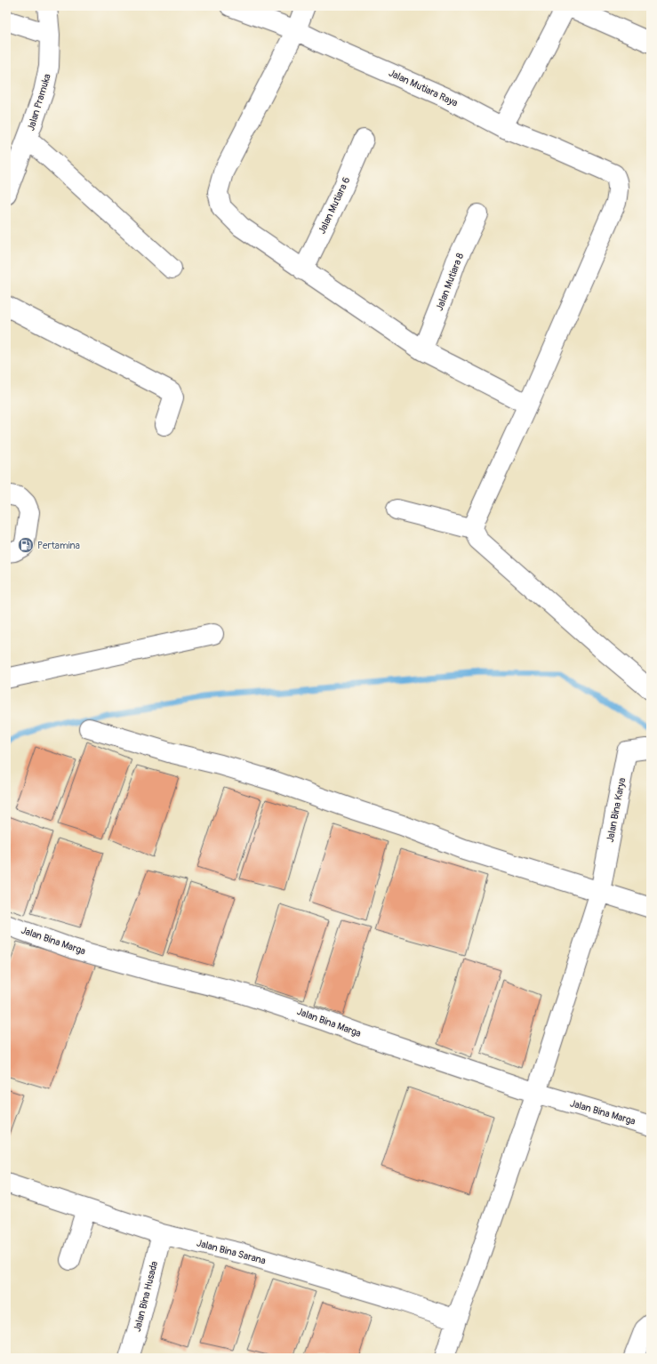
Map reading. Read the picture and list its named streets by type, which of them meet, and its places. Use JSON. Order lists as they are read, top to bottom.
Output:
{
  "streets": {
    "street": [
      "Jalan Mutiara Raya",
      "Jalan Pramuka",
      "Jalan Mutiara 6",
      "Jalan Mutiara 8",
      "Jalan Bina Karya",
      "Jalan Bina Marga",
      "Jalan Bina Sarana",
      "Jalan Bina Husada"
    ]
  },
  "crossings": [
    ["Jalan Bina Sarana", "Jalan Bina Husada"]
  ],
  "places": {
    "fuel station": ["Pertamina"]
  }
}
